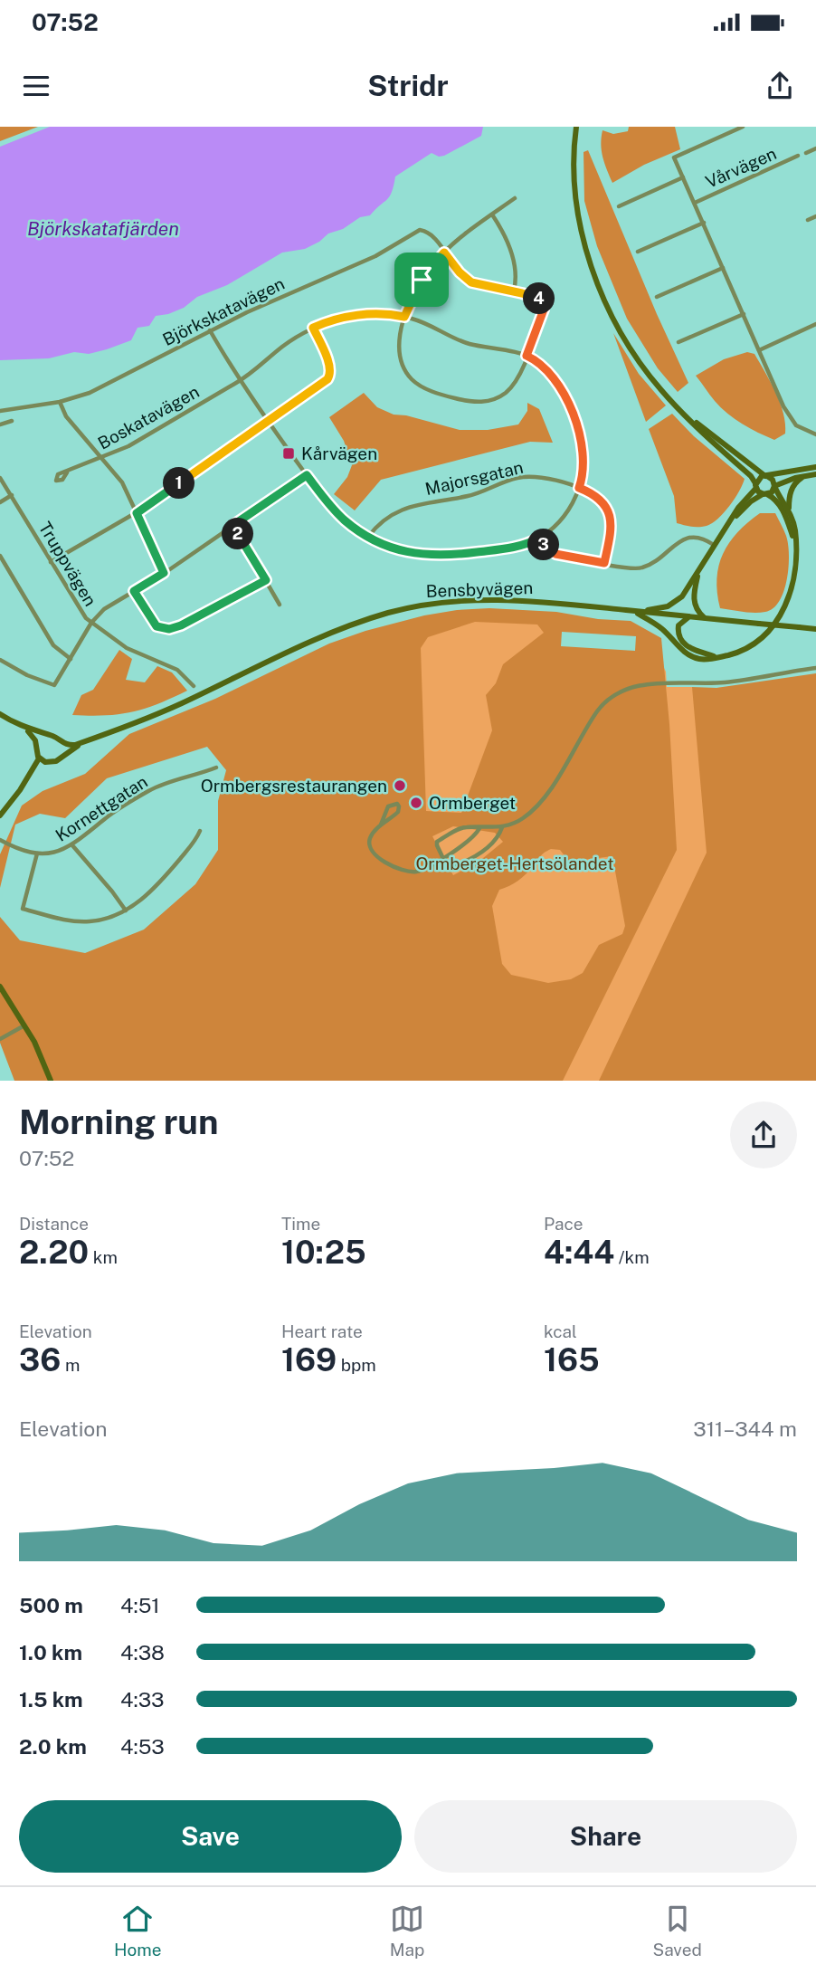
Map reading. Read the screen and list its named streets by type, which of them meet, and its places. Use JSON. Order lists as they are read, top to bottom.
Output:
{
  "streets": {
    "main road": ["Bensbyvägen"],
    "street": [
      "Vårvägen",
      "Björkskatavägen",
      "Boskatavägen",
      "Majorsgatan",
      "Truppvägen",
      "Kornettgatan"
    ]
  },
  "crossings": [
    ["Björkskatavägen", "Boskatavägen"]
  ],
  "water": ["Björkskatafjärden"],
  "parks": ["Ormberget-Hertsölandet"],
  "places": {
    "transit": ["Kårvägen"],
    "other": ["Ormbergsrestaurangen", "Ormberget"]
  },
  "page": {
    "status": "07:52",
    "header": "Stridr",
    "pins": [
      "4",
      "1",
      "2",
      "3"
    ],
    "heading": ["Morning run", "07:52"],
    "stats": [
      ["Distance", "2.20 km"],
      ["Time", "10:25"],
      ["Pace", "4:44 /km"],
      ["Elevation", "36 m"],
      ["Heart rate", "169 bpm"],
      ["kcal", "165"]
    ],
    "chart": ["Elevation", "311–344 m"],
    "list": [
      {
        "name": "500 m",
        "note": "4:51"
      },
      {
        "name": "1.0 km",
        "note": "4:38"
      },
      {
        "name": "1.5 km",
        "note": "4:33"
      },
      {
        "name": "2.0 km",
        "note": "4:53"
      }
    ],
    "buttons": ["Save", "Share"],
    "tabs": ["Home", "Map", "Saved"]
  }
}
